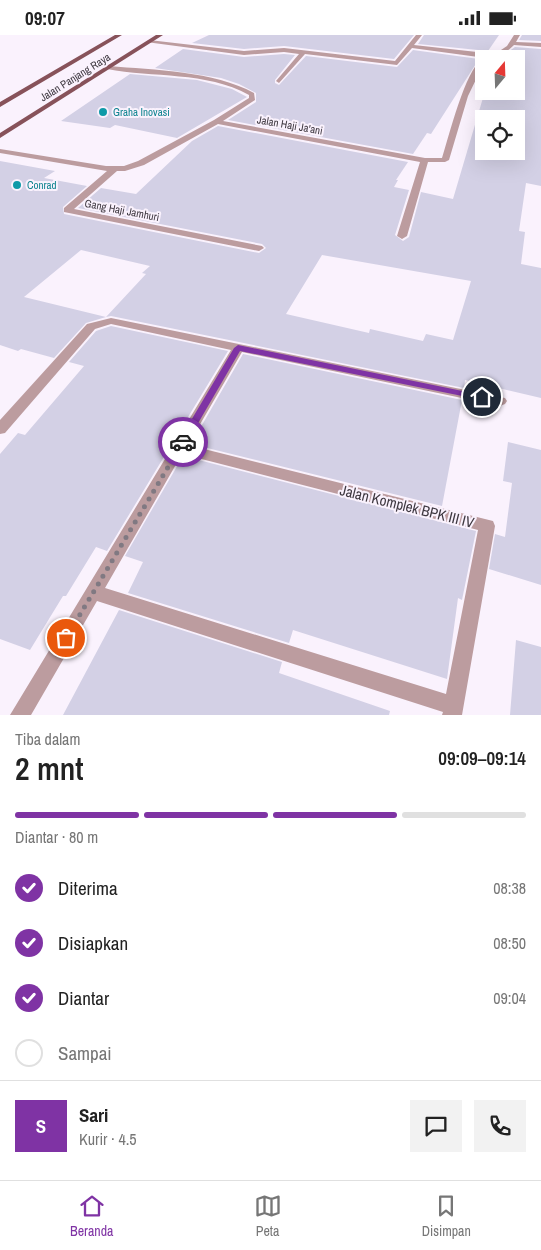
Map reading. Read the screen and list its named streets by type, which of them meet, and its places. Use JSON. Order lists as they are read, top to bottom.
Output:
{
  "streets": {
    "main road": ["Jalan Panjang Raya"],
    "street": ["Jalan Haji Ja'ani", "Gang Haji Jamhuri", "Jalan Komplek BPK III IV"]
  },
  "crossings": [
    ["Jalan Panjang Raya", "Jalan Haji Ja'ani"]
  ],
  "places": ["Graha Inovasi", "Conrad"],
  "north": "top",
  "page": {
    "status": "09:07",
    "heading": ["2 mnt", "Tiba dalam", "09:09–09:14"],
    "panel": ["Sari", "Kurir · 4.5"],
    "bar": "Diantar · 80 m",
    "list": [
      ["Diterima", "08:38"],
      ["Disiapkan", "08:50"],
      ["Diantar", "09:04"],
      "Sampai"
    ],
    "round": "S",
    "tabs": ["Beranda", "Peta", "Disimpan"]
  }
}
